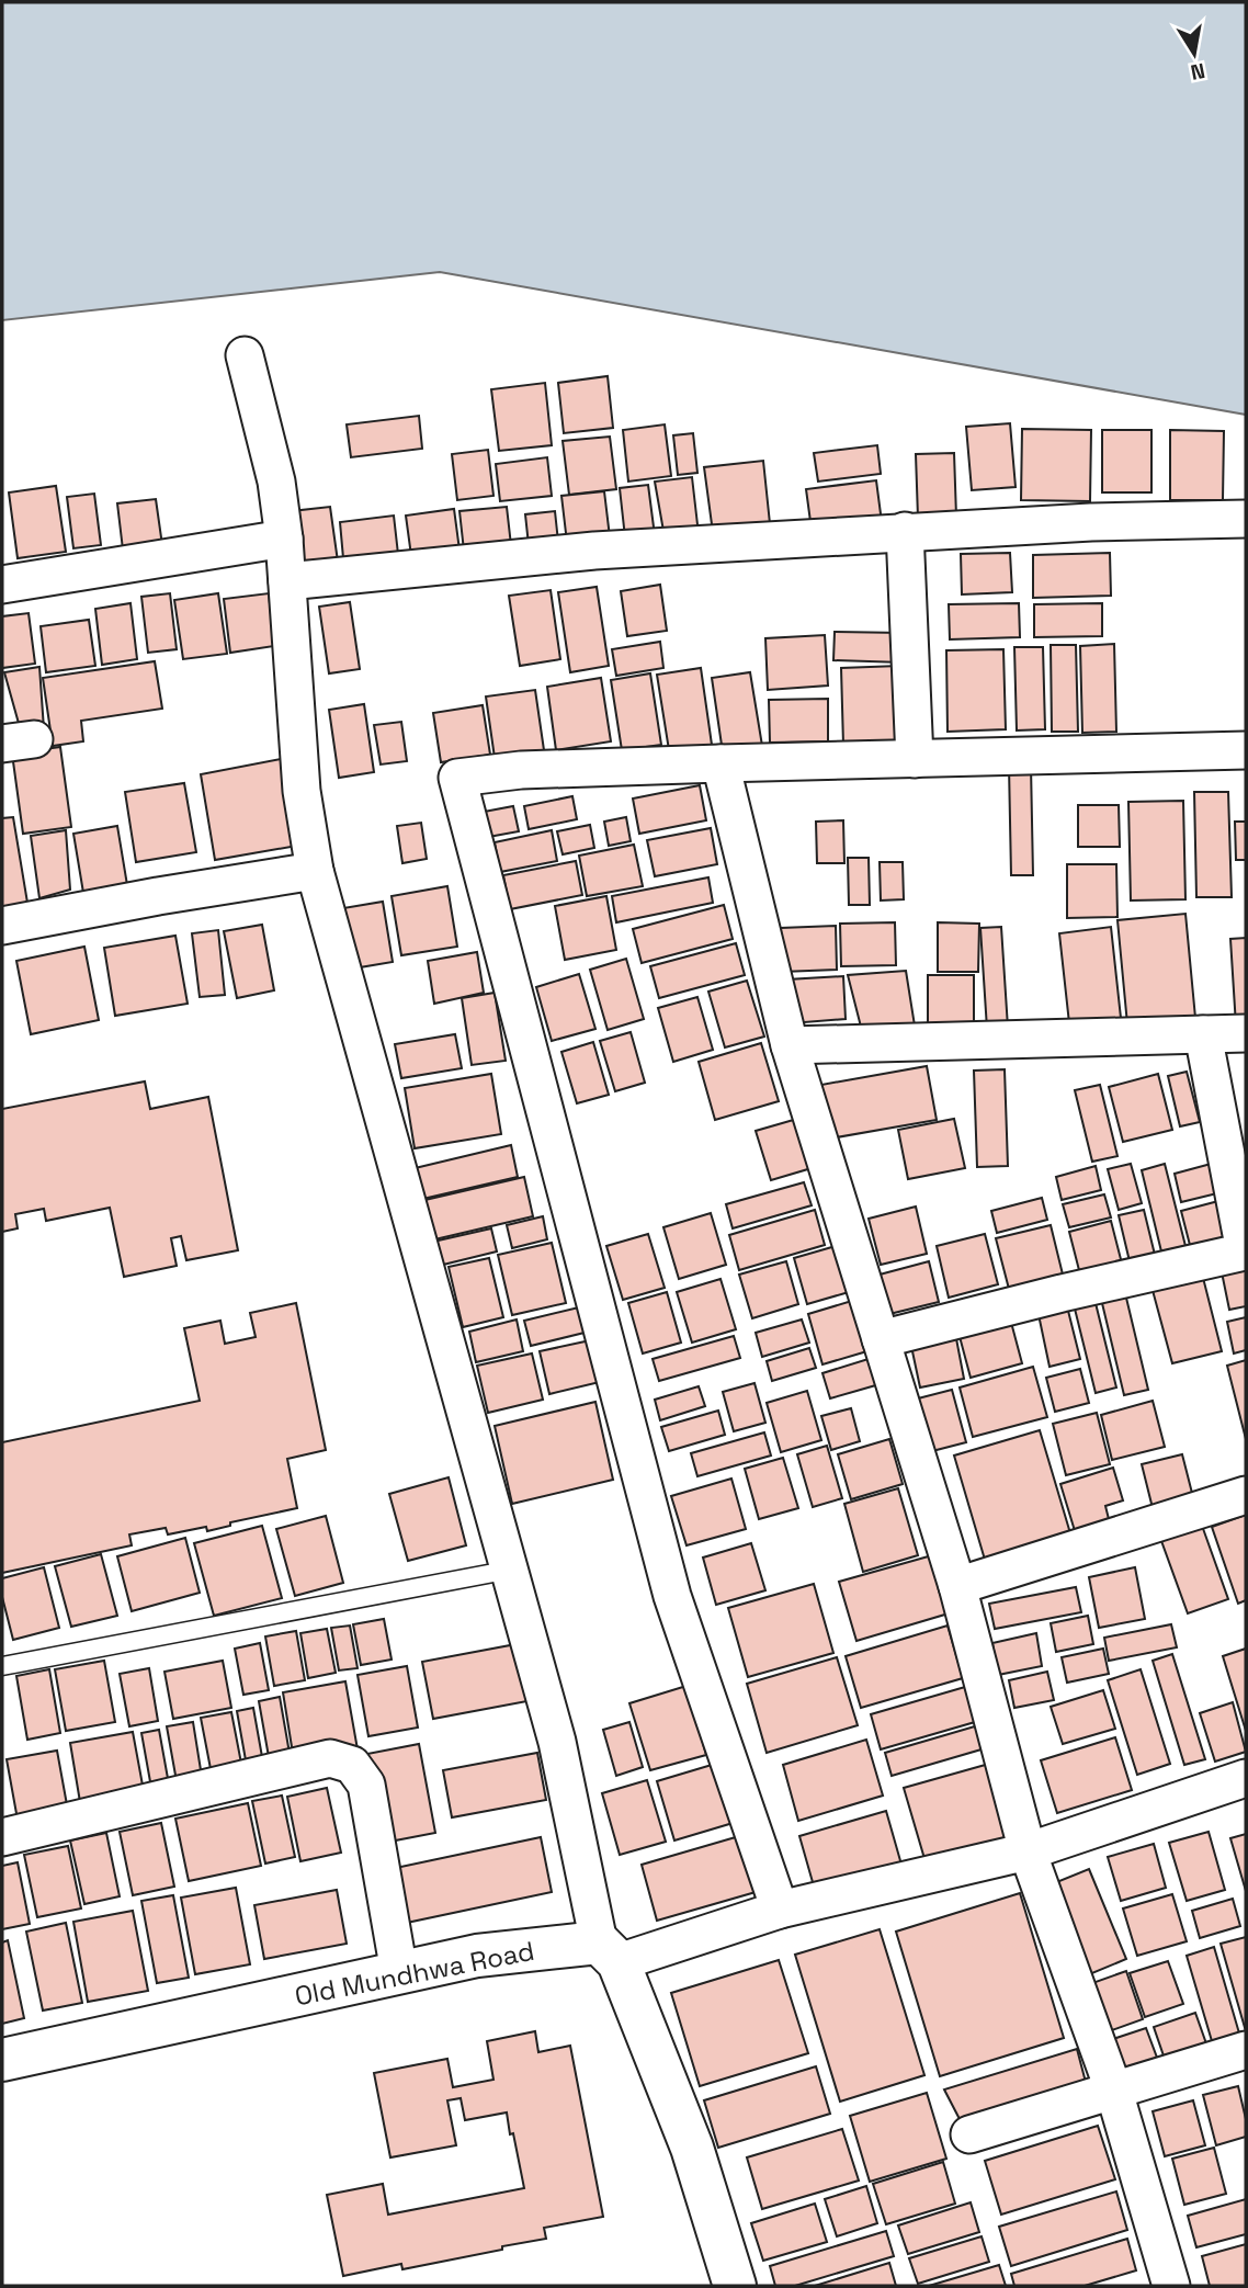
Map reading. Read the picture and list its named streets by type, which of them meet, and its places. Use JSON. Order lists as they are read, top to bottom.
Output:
{
  "streets": {
    "street": ["Old Mundhwa Road"]
  },
  "north": "bottom"
}
